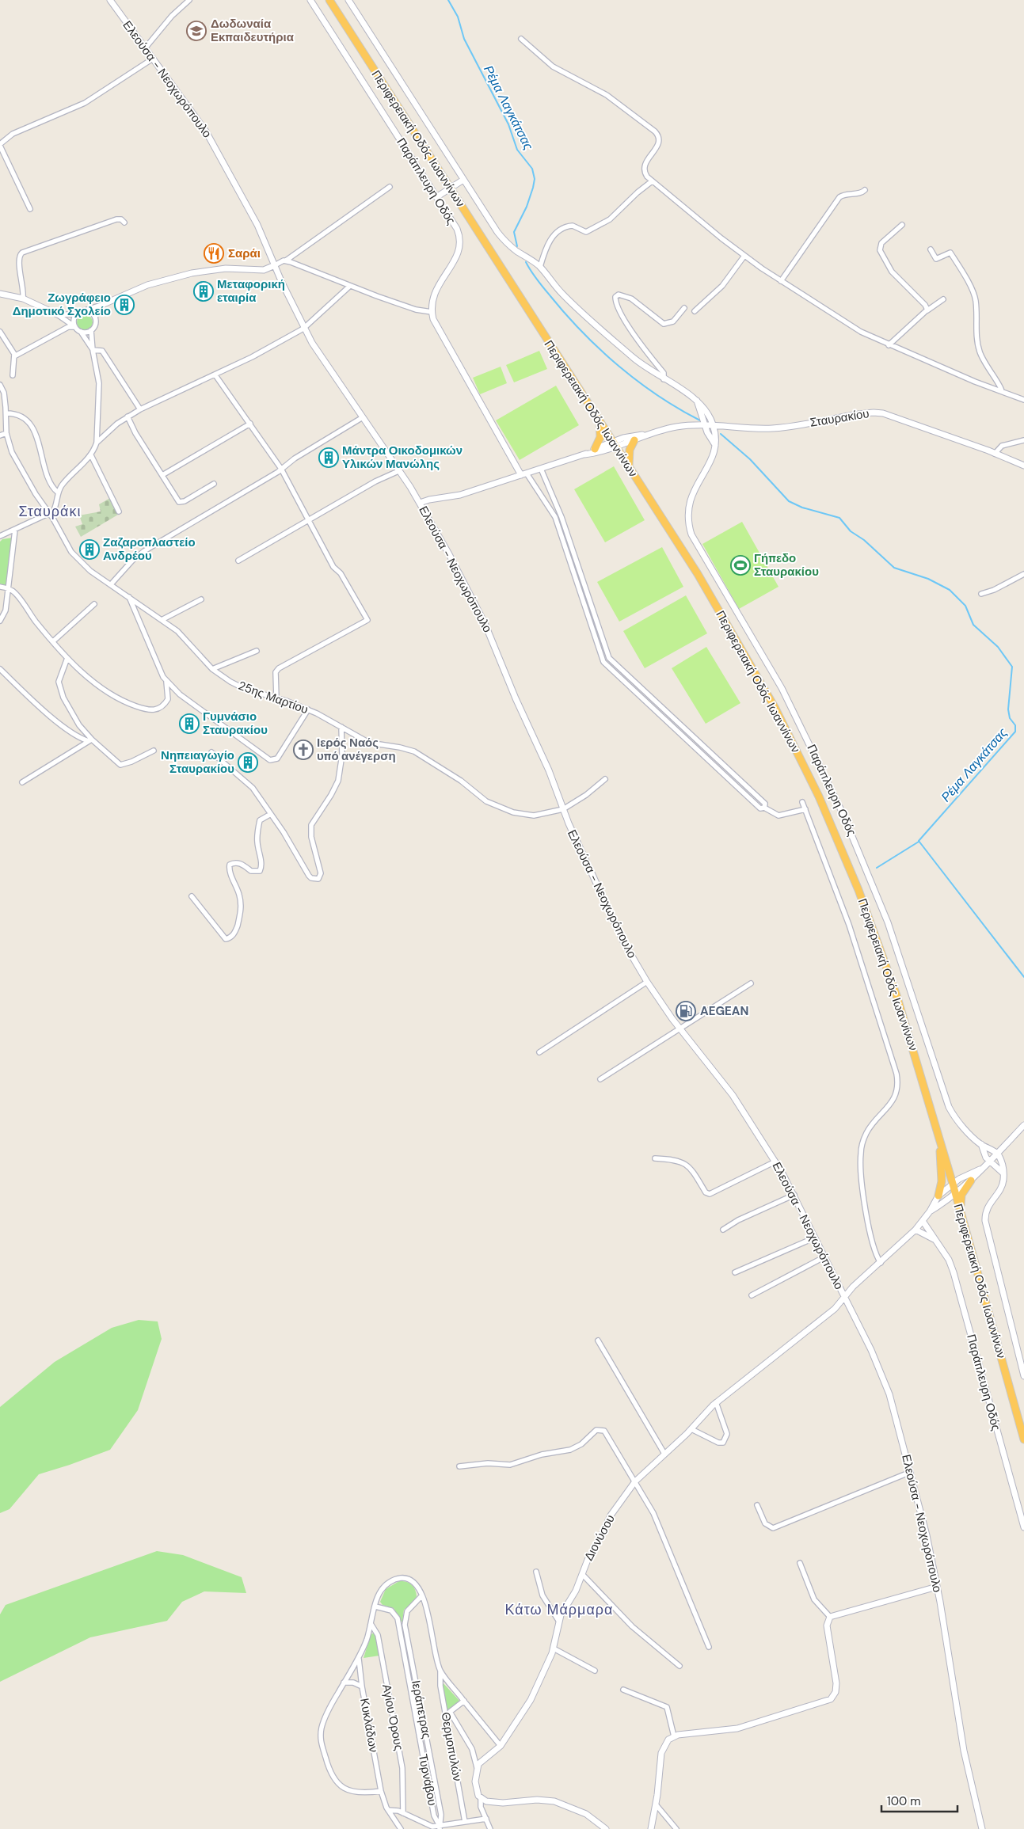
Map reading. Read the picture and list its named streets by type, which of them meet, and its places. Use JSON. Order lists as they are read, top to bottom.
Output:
{
  "streets": {
    "highway": ["Περιφερειακή Οδός Ιωαννίνων"],
    "street": [
      "Ελεούσα - Νεοχωρόπουλο",
      "Παράπλευρη Οδός",
      "Σταυρακίου",
      "25ης Μαρτίου",
      "Διονύσου",
      "Ιεράπετρας",
      "Αγίου Όρους",
      "Κυκλάδων",
      "Θερμοπυλών",
      "Τυρνάβου"
    ]
  },
  "crossings": [
    ["Ελεούσα - Νεοχωρόπουλο", "25ης Μαρτίου"],
    ["Ελεούσα - Νεοχωρόπουλο", "Διονύσου"],
    ["Παράπλευρη Οδός", "Σταυρακίου"],
    ["Παράπλευρη Οδός", "Διονύσου"],
    ["Ιεράπετρας", "Τυρνάβου"]
  ],
  "districts": ["Σταυράκι", "Κάτω Μάρμαρα"],
  "water": ["Ρέμα Λαγκάτσας"],
  "places": {
    "school or university": ["Δωδωναία Εκπαιδευτήρια"],
    "restaurant": ["Σαράι"],
    "building": [
      "Μεταφορική εταιρία",
      "Ζωγράφειο Δημοτικό Σχολείο",
      "Μάντρα Οικοδομικών Υλικών Μανώλης",
      "Ζαζαροπλαστείο Ανδρέου",
      "Γυμνάσιο Σταυρακίου",
      "Νηπειαγωγίο Σταυρακίου"
    ],
    "sports": ["Γήπεδο Σταυρακίου"],
    "church": ["Ιερός Ναός υπό ανέγερση"],
    "fuel station": ["AEGEAN"]
  },
  "scale_bar": "100 m"
}
